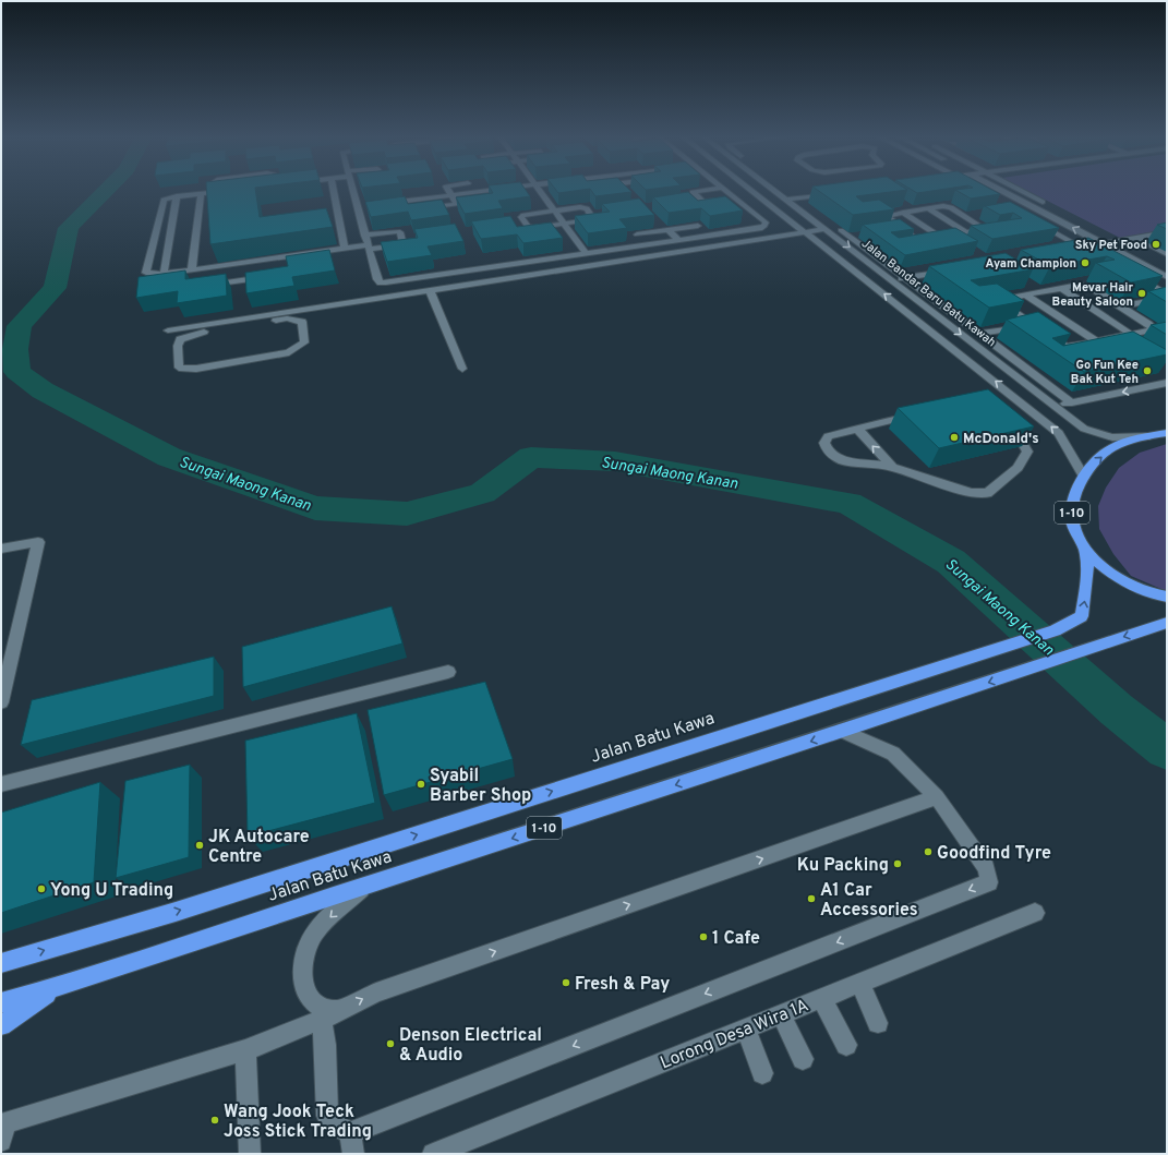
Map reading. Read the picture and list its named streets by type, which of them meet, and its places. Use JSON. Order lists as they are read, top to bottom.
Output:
{
  "streets": {
    "highway": ["1-10", "Jalan Batu Kawa"],
    "street": ["Jalan Bandar Baru Batu Kawah", "Lorong Desa Wira 1A"]
  },
  "crossings": [
    ["Jalan Bandar Baru Batu Kawah", "Jalan Batu Kawa"]
  ],
  "water": ["Sungai Maong Kanan"],
  "places": [
    "Sky Pet Food",
    "Ayam Champion",
    "Mevar Hair Beauty Saloon",
    "Go Fun Kee Bak Kut Teh",
    "McDonald's",
    "Syabil Barber Shop",
    "JK Autocare Centre",
    "Goodfind Tyre",
    "Ku Packing",
    "Yong U Trading",
    "A1 Car Accessories",
    "1 Cafe",
    "Fresh & Pay",
    "Denson Electrical & Audio",
    "Wang Jook Teck Joss Stick Trading"
  ]
}
